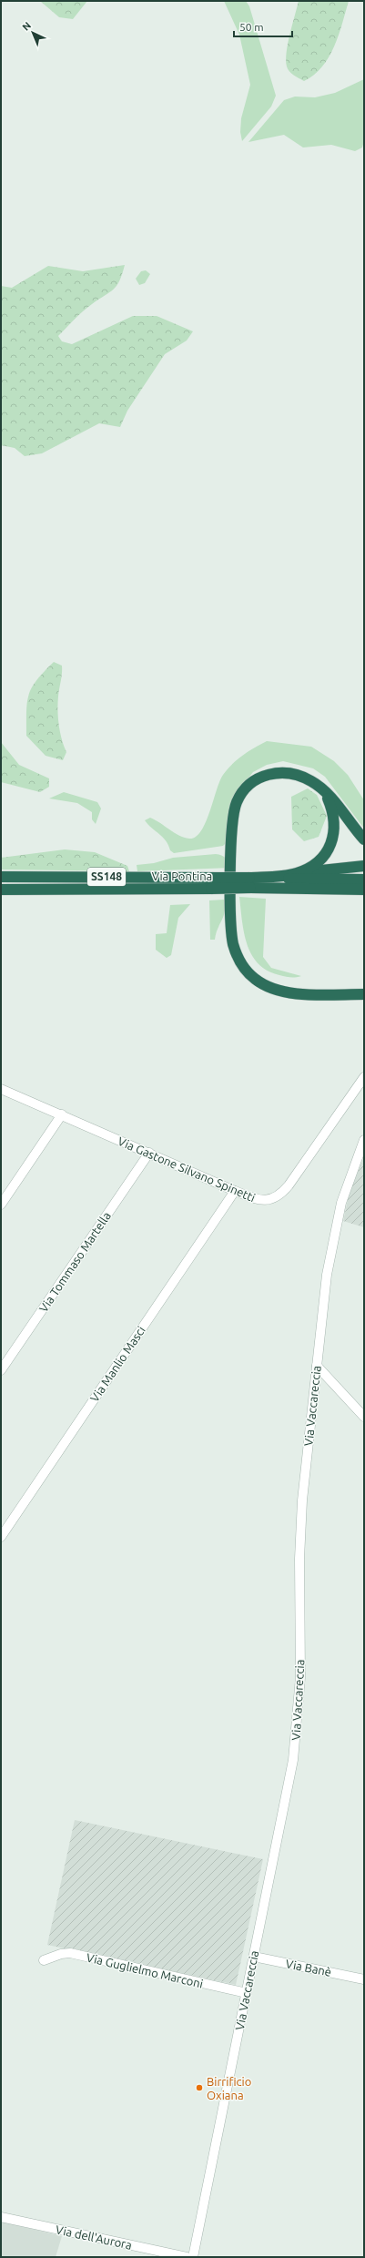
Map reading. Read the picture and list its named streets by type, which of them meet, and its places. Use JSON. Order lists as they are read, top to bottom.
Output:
{
  "streets": {
    "highway": ["Via Pontina", "SS148"],
    "street": [
      "Via Gastone Silvano Spinetti",
      "Via Tommaso Martella",
      "Via Manlio Masci",
      "Via Vaccareccia",
      "Via Banè",
      "Via Guglielmo Marconi",
      "Via dell'Aurora"
    ]
  },
  "crossings": [
    ["Via Gastone Silvano Spinetti", "Via Tommaso Martella"],
    ["Via Gastone Silvano Spinetti", "Via Manlio Masci"],
    ["Via Vaccareccia", "Via Banè"],
    ["Via Vaccareccia", "Via Guglielmo Marconi"]
  ],
  "places": ["Birrificio Oxiana"],
  "scale_bar": "50 m",
  "north": "top left"
}
